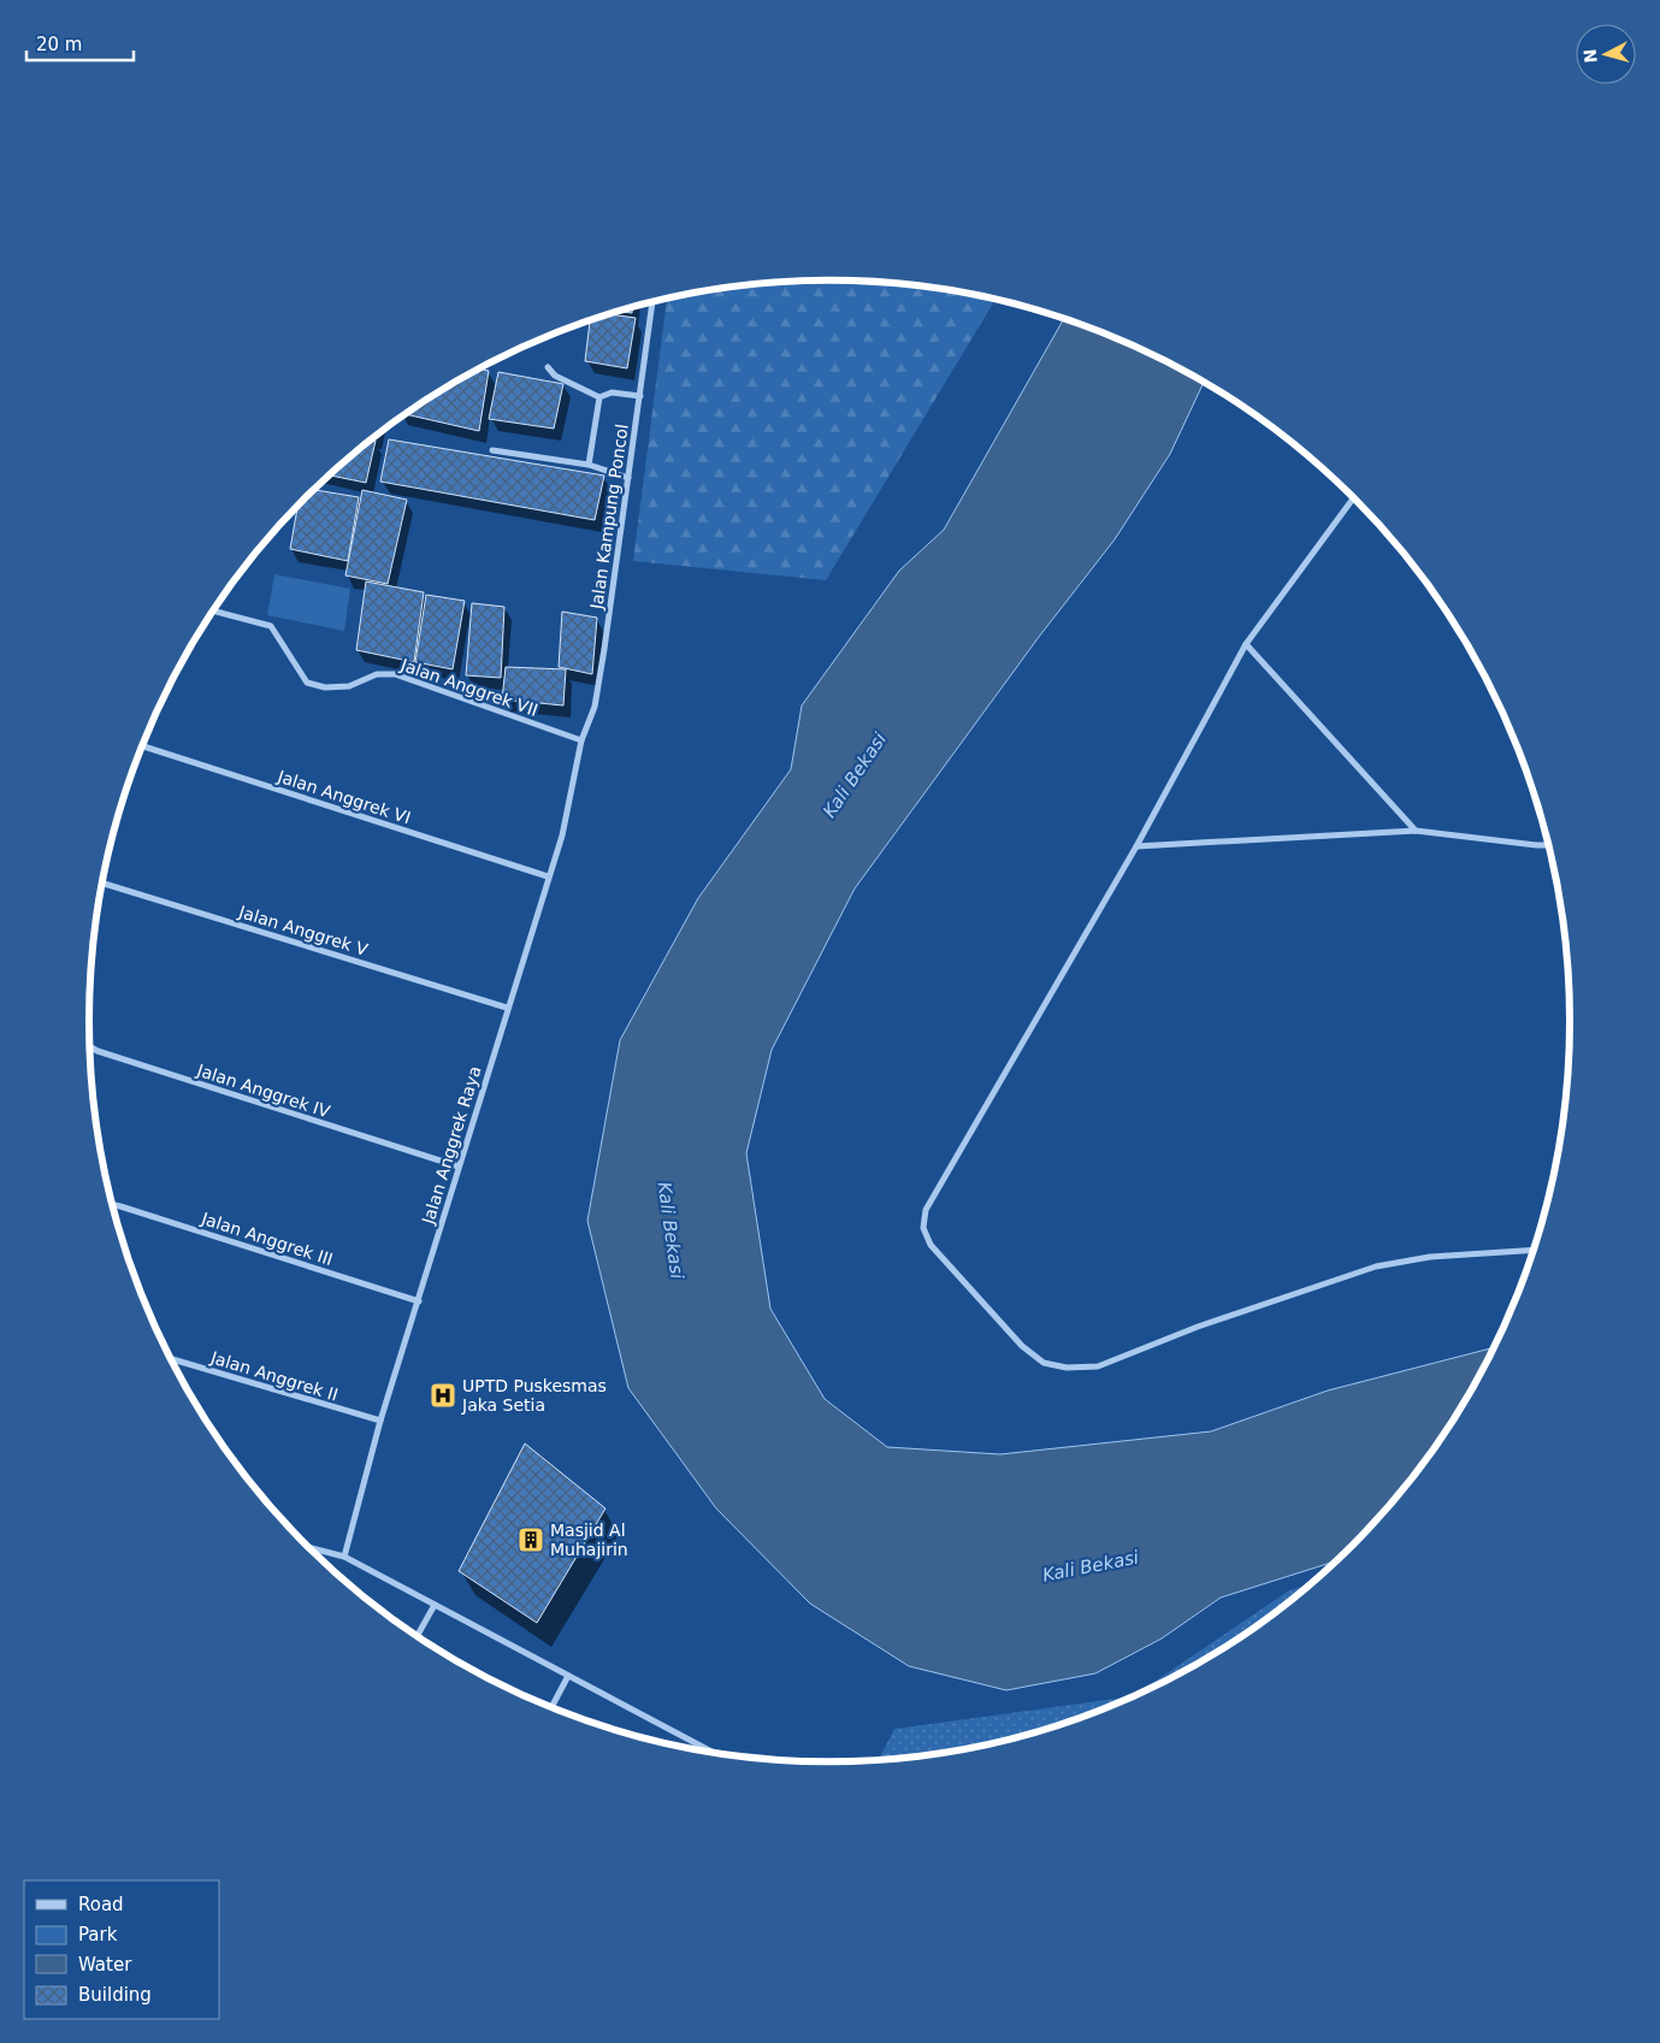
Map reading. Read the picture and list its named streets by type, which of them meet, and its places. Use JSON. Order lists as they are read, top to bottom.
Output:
{
  "streets": {
    "street": [
      "Jalan Kampung Poncol",
      "Jalan Anggrek VII",
      "Jalan Anggrek VI",
      "Jalan Anggrek V",
      "Jalan Anggrek IV",
      "Jalan Anggrek Raya",
      "Jalan Anggrek III",
      "Jalan Anggrek II"
    ]
  },
  "crossings": [
    ["Jalan Kampung Poncol", "Jalan Anggrek VII"],
    ["Jalan Kampung Poncol", "Jalan Anggrek Raya"],
    ["Jalan Anggrek VII", "Jalan Anggrek Raya"],
    ["Jalan Anggrek VI", "Jalan Anggrek Raya"],
    ["Jalan Anggrek V", "Jalan Anggrek Raya"],
    ["Jalan Anggrek IV", "Jalan Anggrek Raya"],
    ["Jalan Anggrek Raya", "Jalan Anggrek III"],
    ["Jalan Anggrek Raya", "Jalan Anggrek II"]
  ],
  "water": ["Kali Bekasi"],
  "places": {
    "hospital": ["UPTD Puskesmas Jaka Setia"],
    "building": ["Masjid Al Muhajirin"]
  },
  "legend": [
    "Road",
    "Park",
    "Water",
    "Building"
  ],
  "scale_bar": "20 m",
  "north": "left"
}
